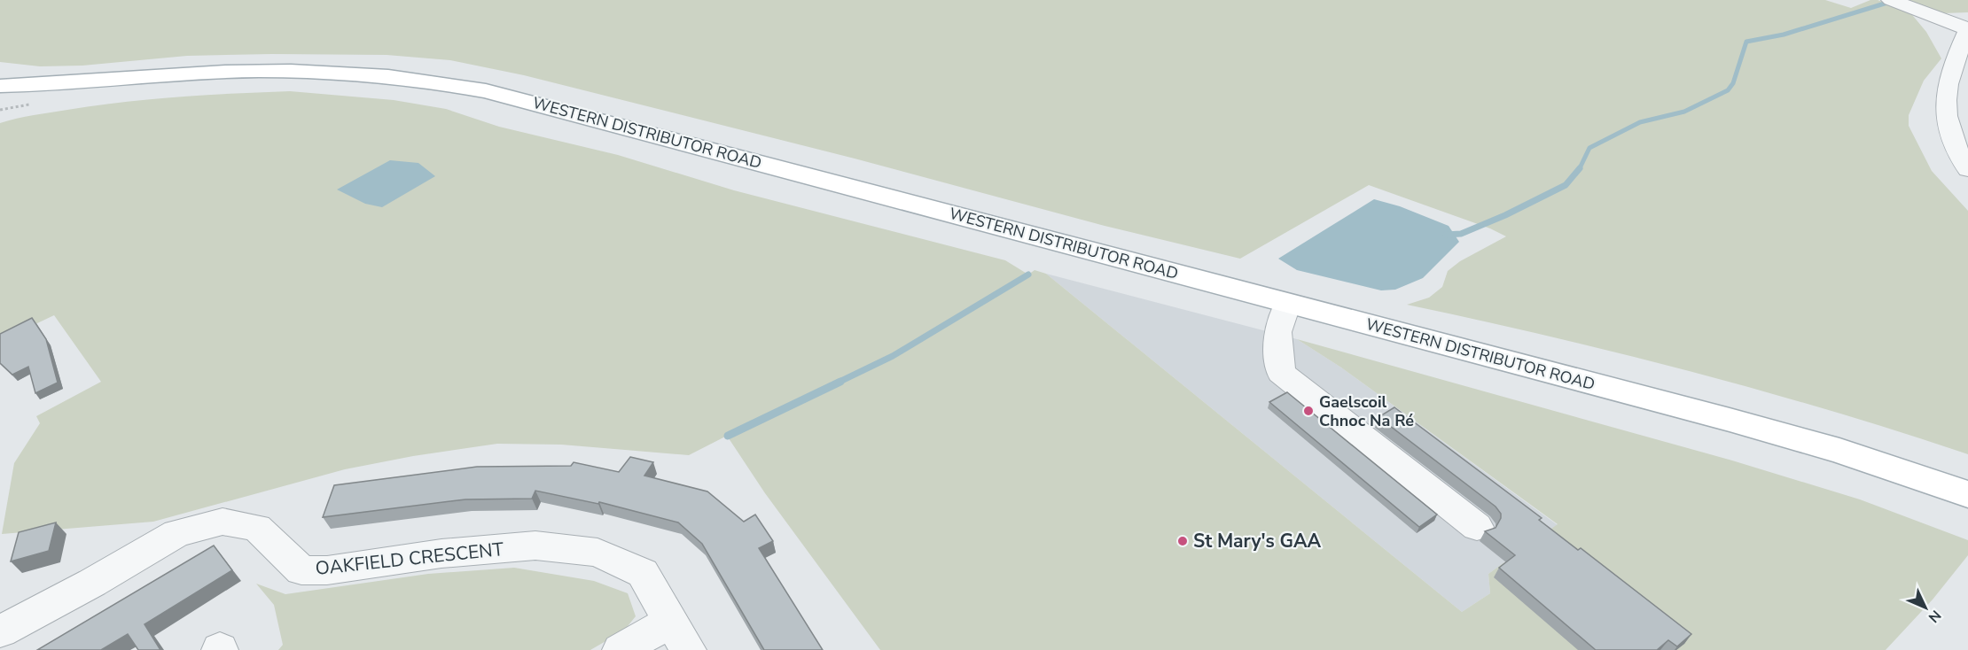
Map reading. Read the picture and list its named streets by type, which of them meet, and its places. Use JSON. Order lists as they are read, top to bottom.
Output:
{
  "streets": {
    "main road": ["WESTERN DISTRIBUTOR ROAD"],
    "street": ["OAKFIELD CRESCENT"]
  },
  "places": ["Gaelscoil Chnoc Na Ré", "St Mary's GAA"],
  "north": "bottom right"
}
